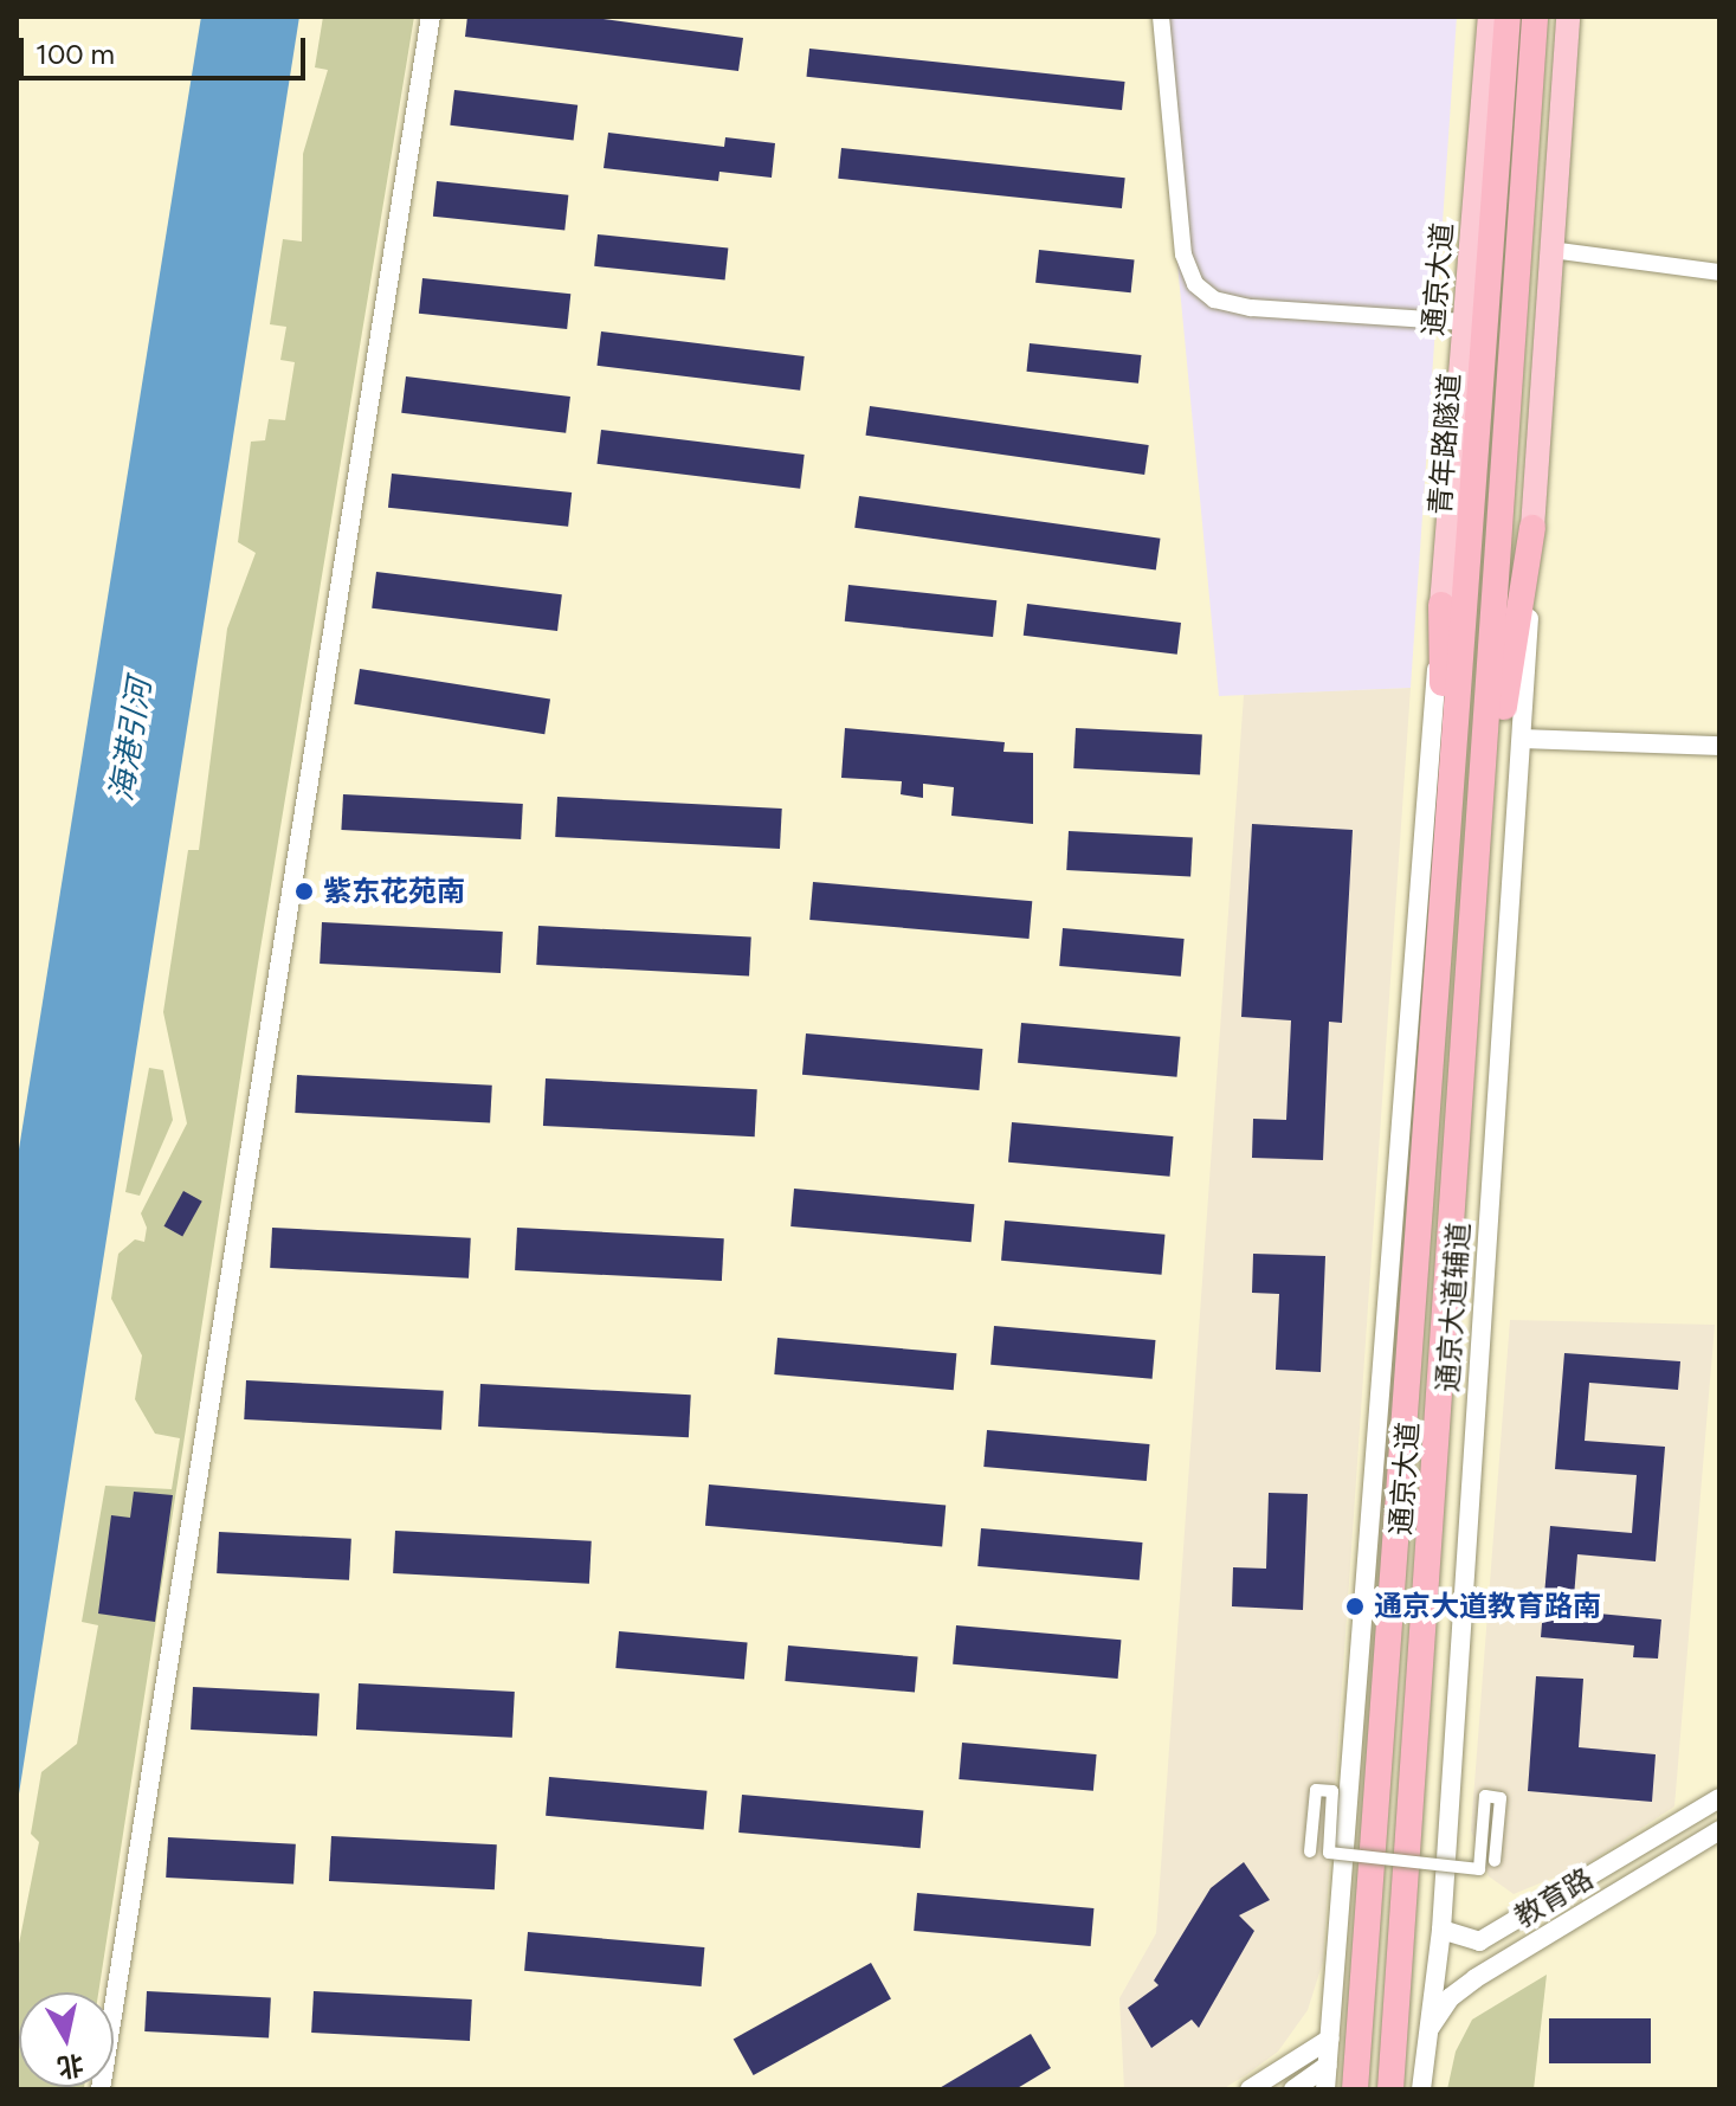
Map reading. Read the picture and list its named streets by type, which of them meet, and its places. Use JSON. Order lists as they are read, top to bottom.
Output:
{
  "streets": {
    "highway": ["通京大道", "青年路隧道"],
    "street": ["通京大道辅道", "教育路"]
  },
  "crossings": [
    ["通京大道", "青年路隧道"],
    ["通京大道辅道", "教育路"]
  ],
  "water": ["海港引河"],
  "places": ["紫东花苑南", "通京大道教育路南"],
  "scale_bar": "100 m",
  "north": "bottom"
}
